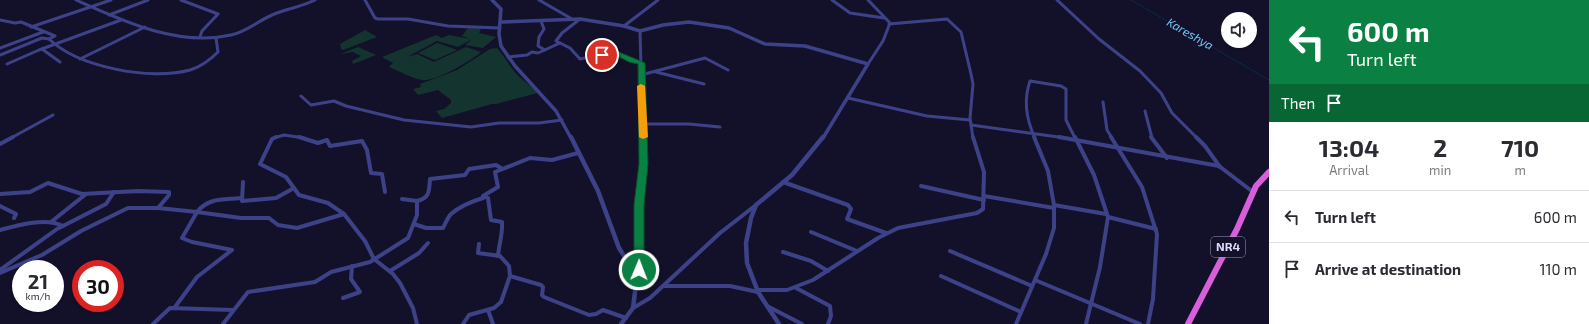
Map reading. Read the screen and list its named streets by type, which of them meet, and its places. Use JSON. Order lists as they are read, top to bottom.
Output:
{
  "streets": {
    "highway": ["NR4"]
  },
  "water": ["Kareshya"],
  "page": {
    "turn": ["600 m", "Turn left"],
    "then": "Then",
    "eta": [
      "13:04",
      "Arrival",
      "2",
      "min",
      "710",
      "m"
    ],
    "list": [
      {
        "name": "Turn left",
        "value": "600 m"
      },
      {
        "name": "Arrive at destination",
        "value": "110 m"
      }
    ],
    "speed": "21 km/h",
    "limit": "30"
  }
}
